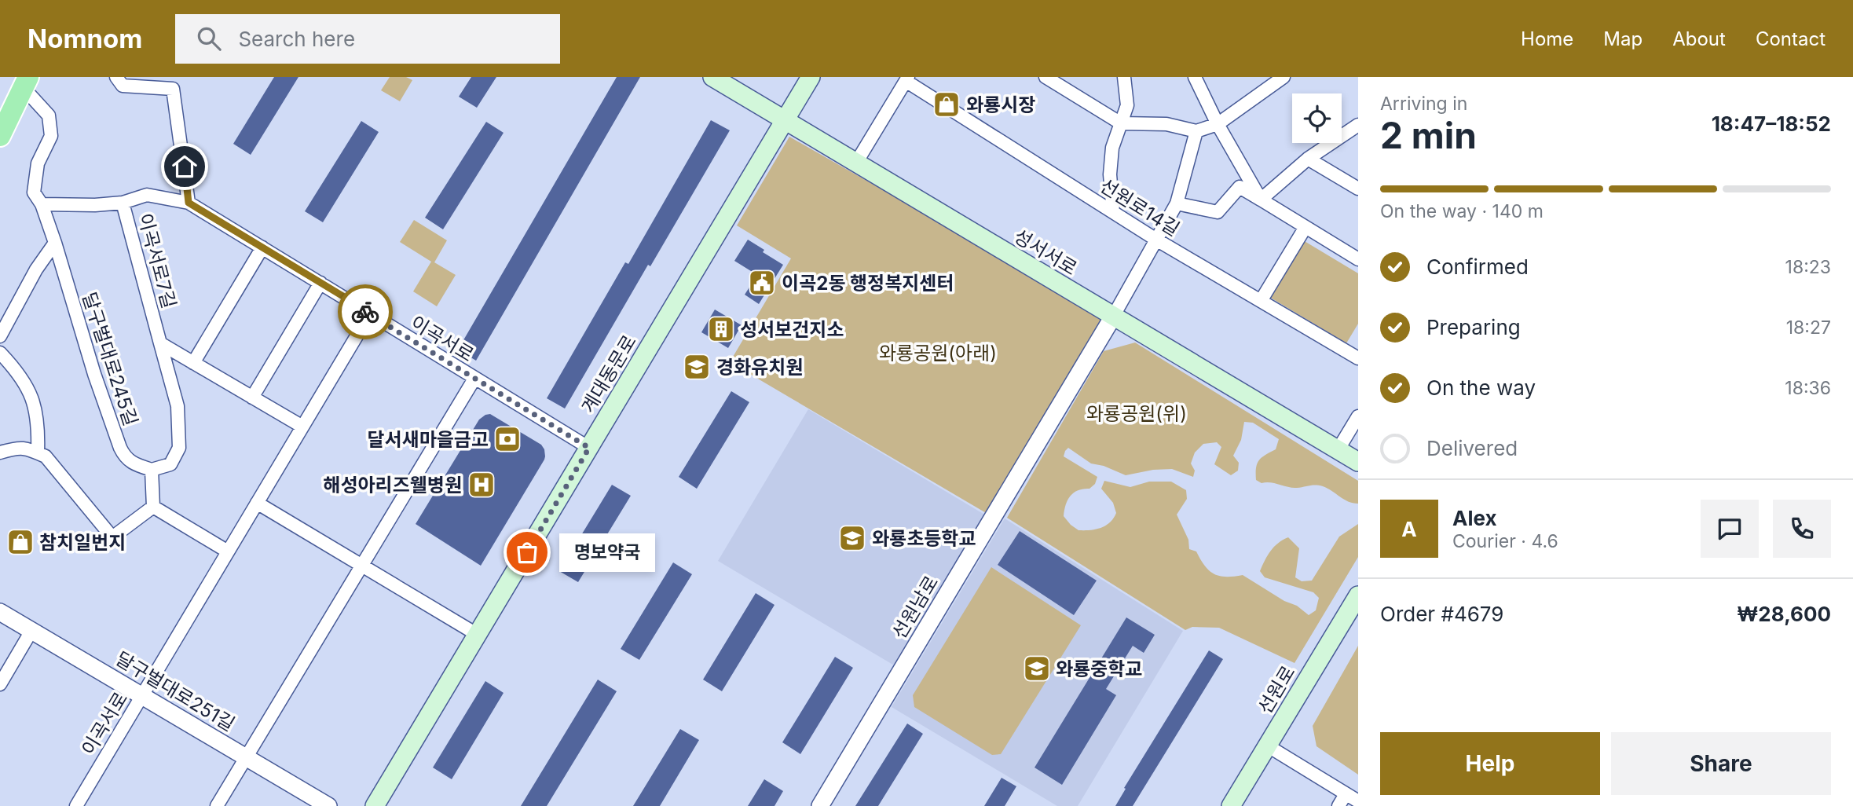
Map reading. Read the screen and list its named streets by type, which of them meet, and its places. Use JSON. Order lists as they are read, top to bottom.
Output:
{
  "streets": {
    "main road": ["성서서로", "계대동문로", "선원로"],
    "street": [
      "선원로14길",
      "이곡서로7길",
      "이곡서로",
      "달구벌대로245길",
      "선원남로",
      "달구벌대로251길"
    ]
  },
  "crossings": [
    ["성서서로", "계대동문로"],
    ["성서서로", "선원남로"],
    ["이곡서로7길", "달구벌대로245길"],
    ["이곡서로", "달구벌대로251길"]
  ],
  "parks": ["와룡공원(아래)", "와룡공원(위)"],
  "places": {
    "shop": ["와룡시장", "참치일번지"],
    "public building": ["이곡2동 행정복지센터"],
    "building": ["성서보건지소"],
    "school or university": ["경화유치원", "와룡초등학교", "와룡중학교"],
    "bank": ["달서새마을금고"],
    "hospital": ["해성아리즈웰병원"],
    "other": ["명보약국"]
  },
  "page": {
    "header": "Nomnom",
    "search": "Search here",
    "nav": [
      "Home",
      "Map",
      "About",
      "Contact"
    ],
    "heading": ["2 min", "Arriving in", "18:47–18:52"],
    "panel": [
      "Alex",
      "Courier · 4.6",
      "Order #4679",
      "₩28,600"
    ],
    "bar": "On the way · 140 m",
    "list": [
      ["Confirmed", "18:23"],
      ["Preparing", "18:27"],
      ["On the way", "18:36"],
      "Delivered"
    ],
    "round": "A",
    "bubble": "명보약국",
    "buttons": ["Help", "Share"]
  }
}
